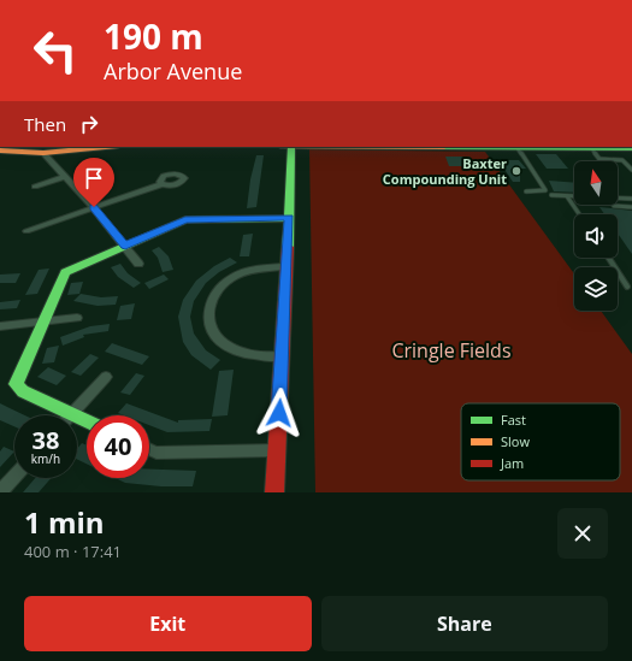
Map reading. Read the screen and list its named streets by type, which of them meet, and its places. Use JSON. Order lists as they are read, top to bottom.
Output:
{
  "parks": ["Cringle Fields"],
  "places": ["Baxter Compounding Unit"],
  "legend": ["Fast", "Slow", "Jam"],
  "north": "top",
  "page": {
    "turn": ["190 m", "Arbor Avenue"],
    "then": "Then",
    "speed": "38 km/h",
    "limit": "40",
    "heading": ["1 min", "400 m · 17:41"],
    "buttons": ["Exit", "Share"]
  }
}
